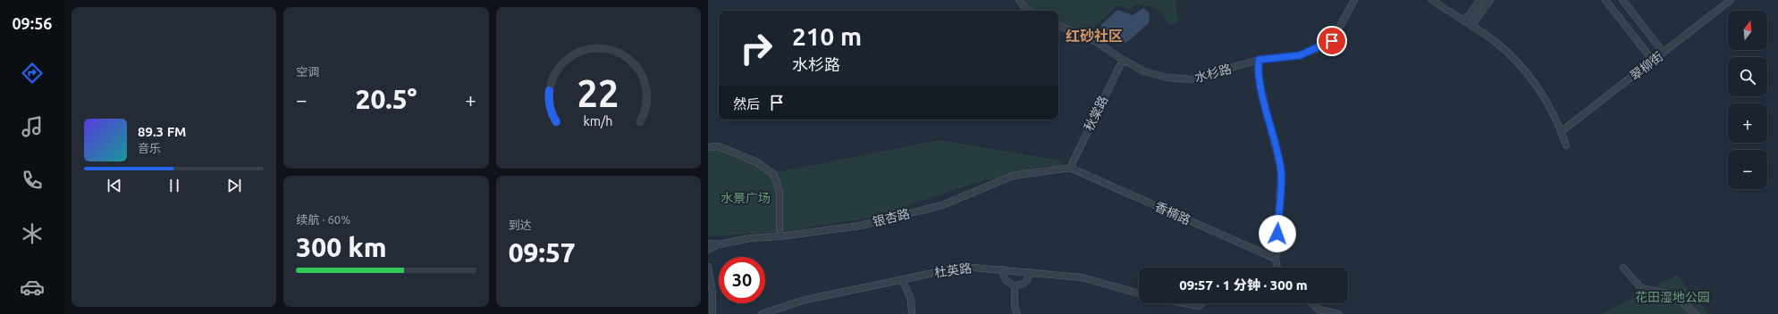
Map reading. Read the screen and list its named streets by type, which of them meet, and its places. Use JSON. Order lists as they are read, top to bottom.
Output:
{
  "streets": {
    "street": [
      "翠柳街",
      "水杉路",
      "秋棠路",
      "香楠路",
      "银杏路",
      "杜英路"
    ]
  },
  "crossings": [
    ["水杉路", "秋棠路"],
    ["秋棠路", "香楠路"],
    ["秋棠路", "银杏路"],
    ["香楠路", "银杏路"]
  ],
  "districts": ["红砂社区"],
  "parks": ["水景广场", "花田湿地公园"],
  "north": "top",
  "page": {
    "tabs": "09:56",
    "tile": [
      "空调",
      ["续航 · 60%", "300 km"],
      ["到达", "09:57"]
    ],
    "map_buttons": ["+", "−"],
    "turn": ["210 m", "水杉路"],
    "heat": ["−", "20.5°", "+"],
    "then": "然后",
    "song": ["89.3 FM", "音乐"],
    "limit": "30",
    "trip": "09:57 · 1 分钟 · 300 m",
    "gauge": ["22", "km/h"]
  }
}
